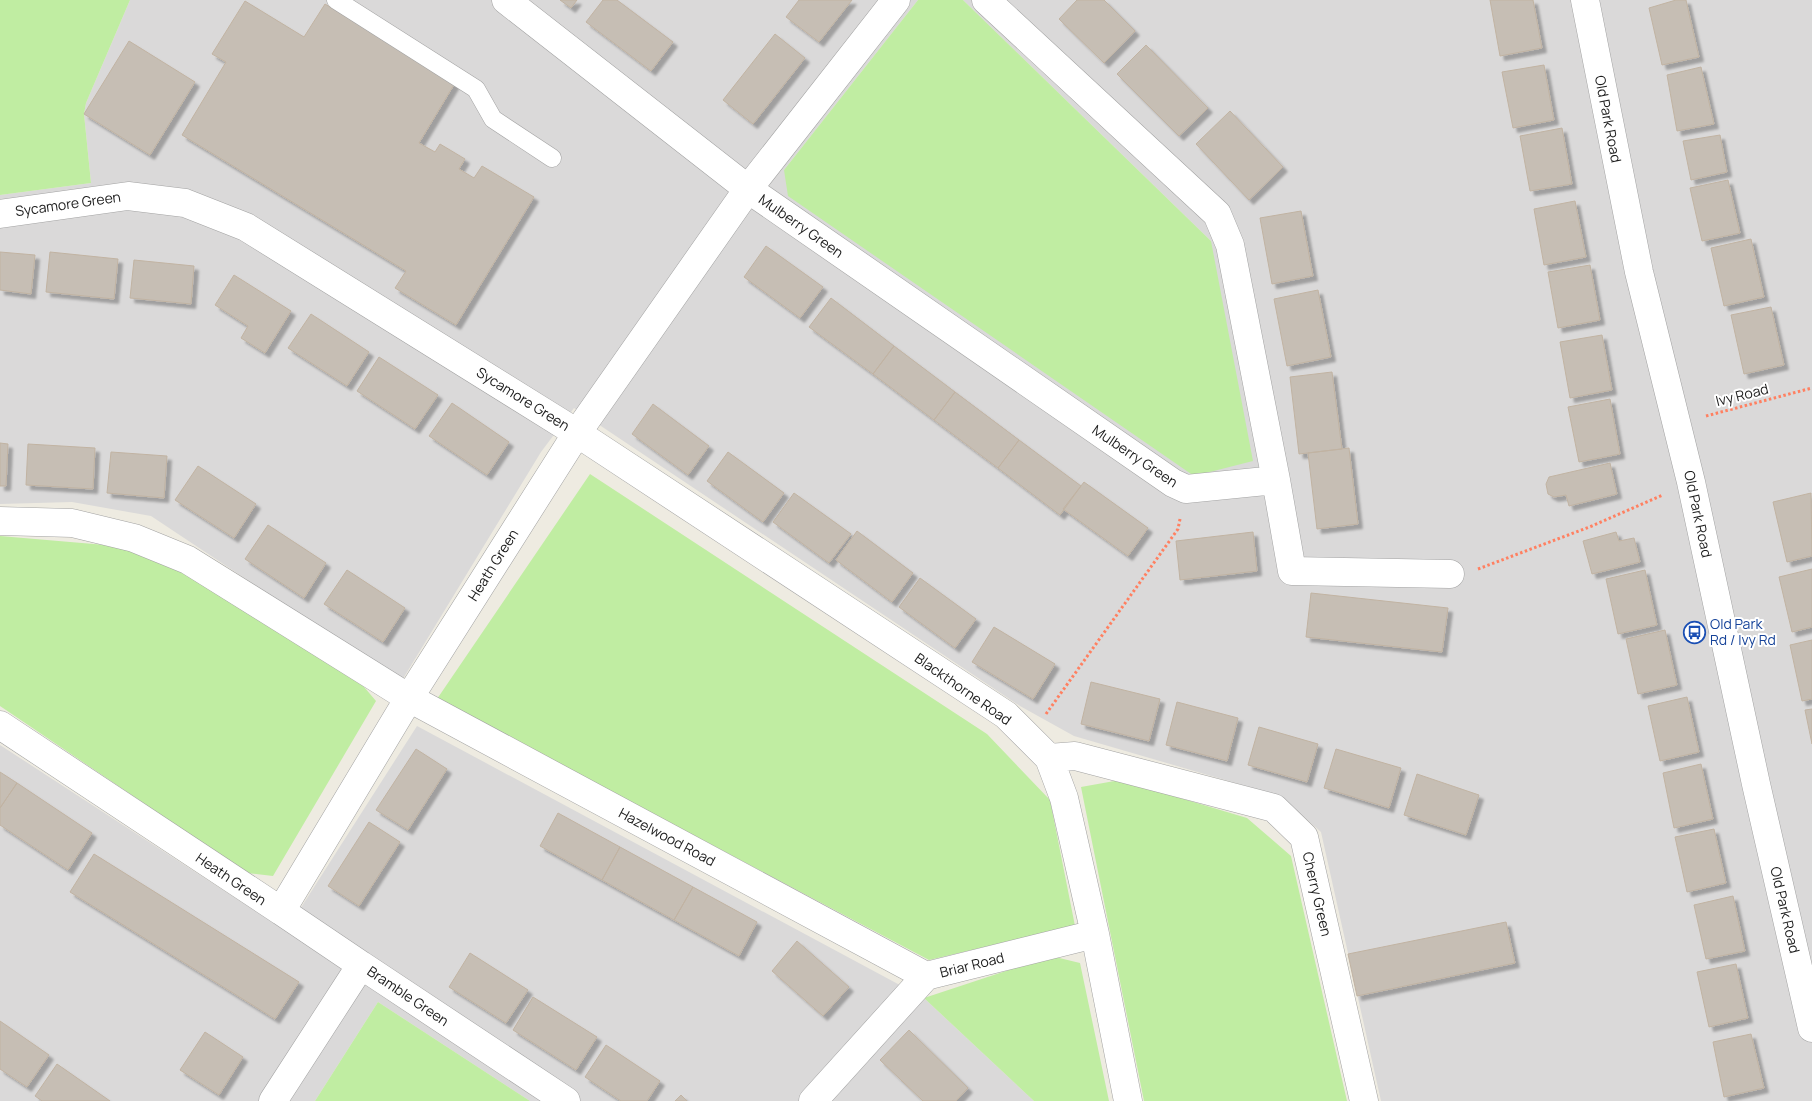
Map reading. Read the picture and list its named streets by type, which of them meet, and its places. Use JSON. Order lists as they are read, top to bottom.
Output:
{
  "streets": {
    "street": [
      "Old Park Road",
      "Sycamore Green",
      "Mulberry Green",
      "Heath Green",
      "Blackthorne Road",
      "Hazelwood Road",
      "Cherry Green",
      "Briar Road",
      "Bramble Green"
    ],
    "path": ["Ivy Road"]
  },
  "crossings": [
    ["Old Park Road", "Ivy Road"],
    ["Sycamore Green", "Mulberry Green"],
    ["Sycamore Green", "Heath Green"],
    ["Sycamore Green", "Blackthorne Road"],
    ["Heath Green", "Blackthorne Road"],
    ["Heath Green", "Hazelwood Road"],
    ["Blackthorne Road", "Cherry Green"],
    ["Blackthorne Road", "Briar Road"],
    ["Hazelwood Road", "Briar Road"]
  ],
  "places": {
    "bus stop": ["Old Park Rd / Ivy Rd"]
  }
}
